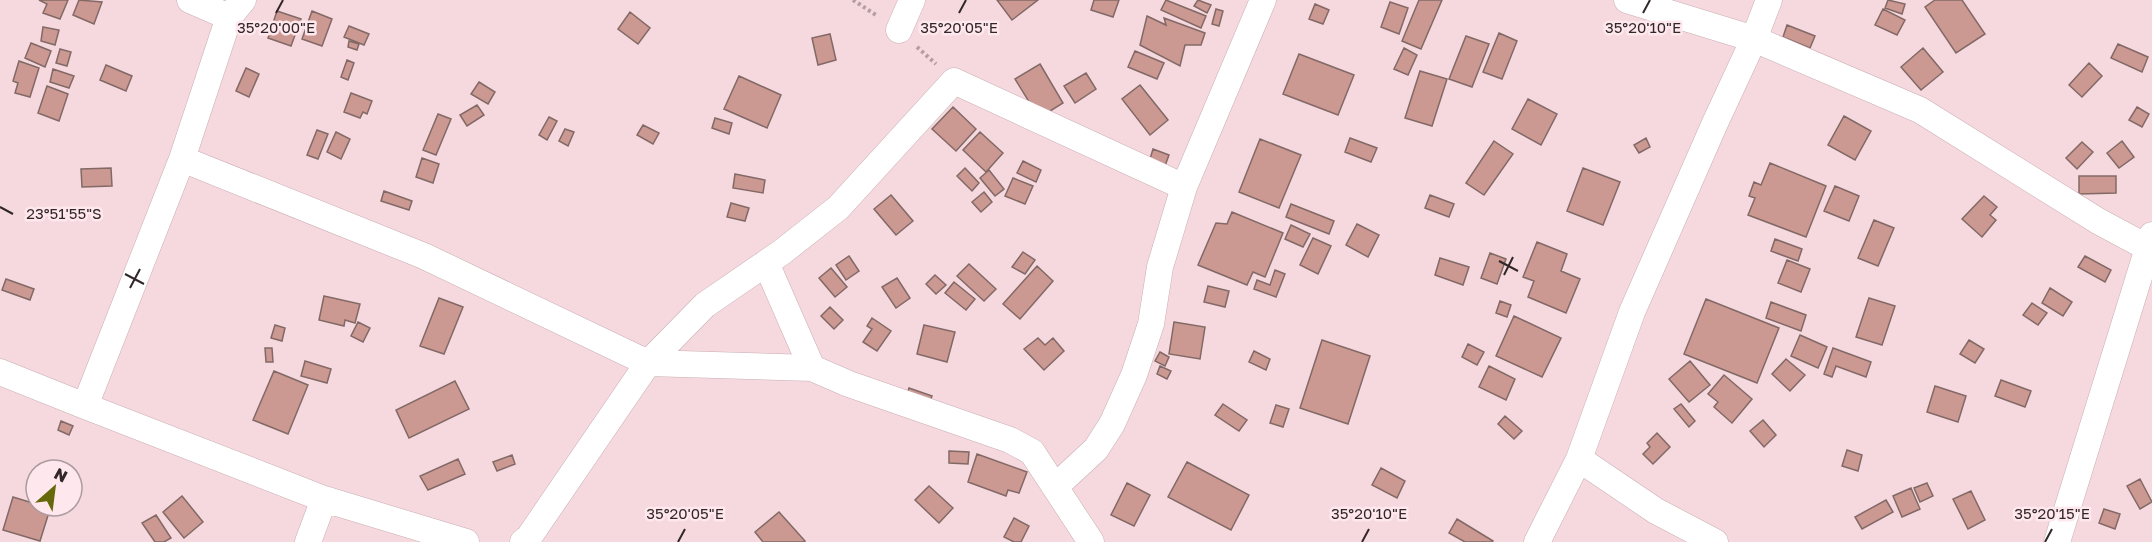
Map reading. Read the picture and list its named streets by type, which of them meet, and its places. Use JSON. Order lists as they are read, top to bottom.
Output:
{
  "north": "top right",
  "coordinates": [
    "35°20'00\"E",
    "35°20'05\"E",
    "35°20'10\"E",
    "23°51'55\"S",
    "35°20'15\"E"
  ]
}
